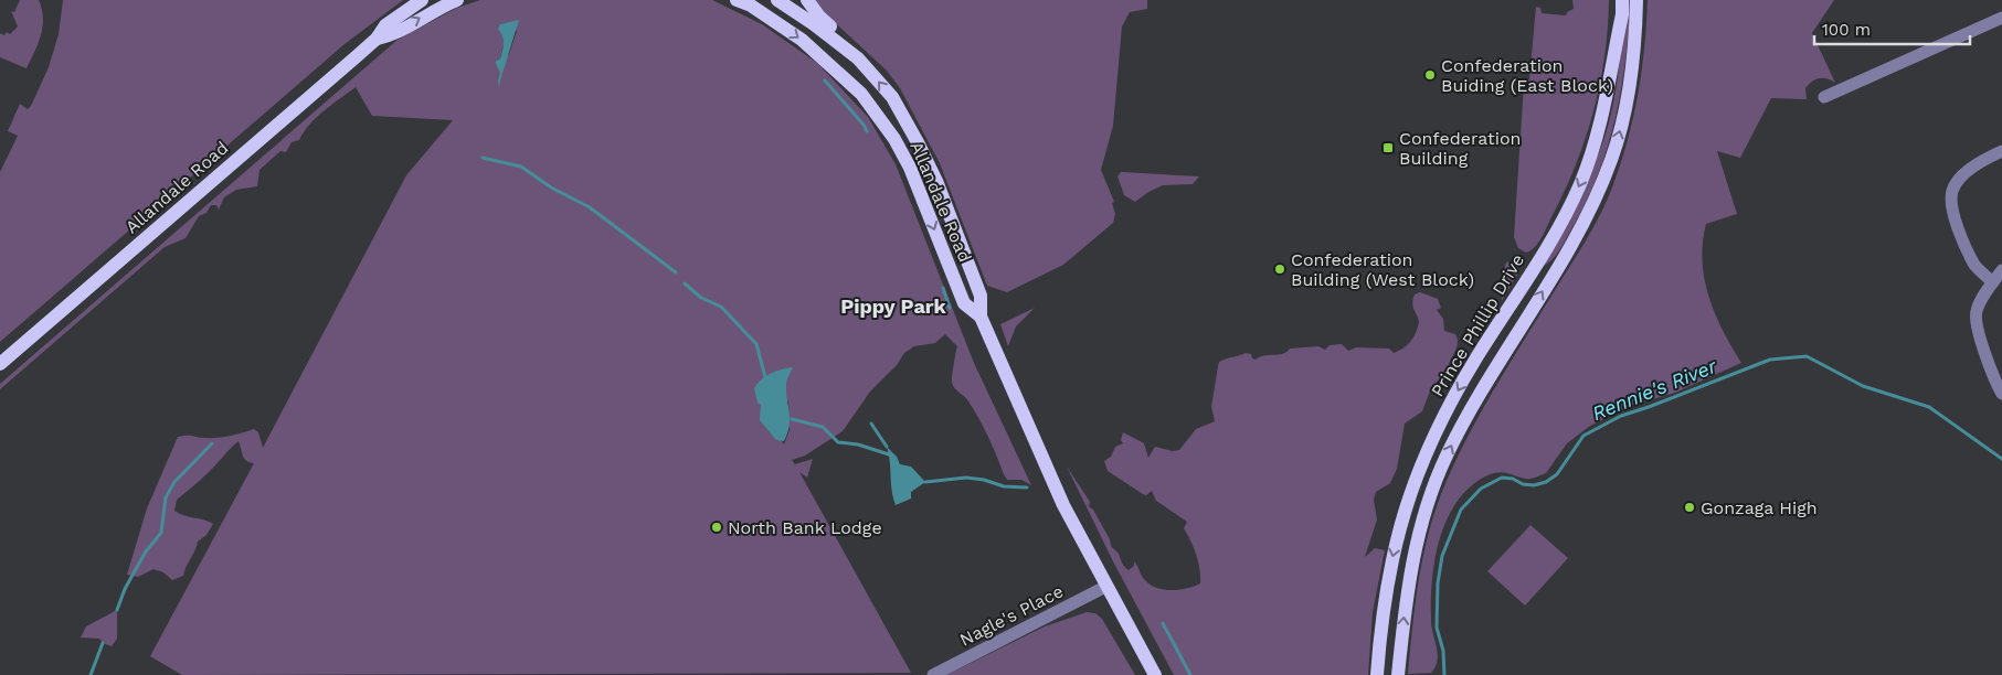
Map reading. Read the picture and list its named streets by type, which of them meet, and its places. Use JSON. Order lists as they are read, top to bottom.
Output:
{
  "streets": {
    "main road": ["Allandale Road", "Prince Phillip Drive"],
    "street": ["Nagle's Place"]
  },
  "crossings": [
    ["Allandale Road", "Nagle's Place"]
  ],
  "districts": ["Pippy Park"],
  "water": ["Rennie's River"],
  "places": {
    "other": [
      "Confederation Buiding (East Block)",
      "Confederation Building (West Block)",
      "Gonzaga High",
      "North Bank Lodge"
    ],
    "transit": ["Confederation Building"]
  },
  "scale_bar": "100 m"
}
